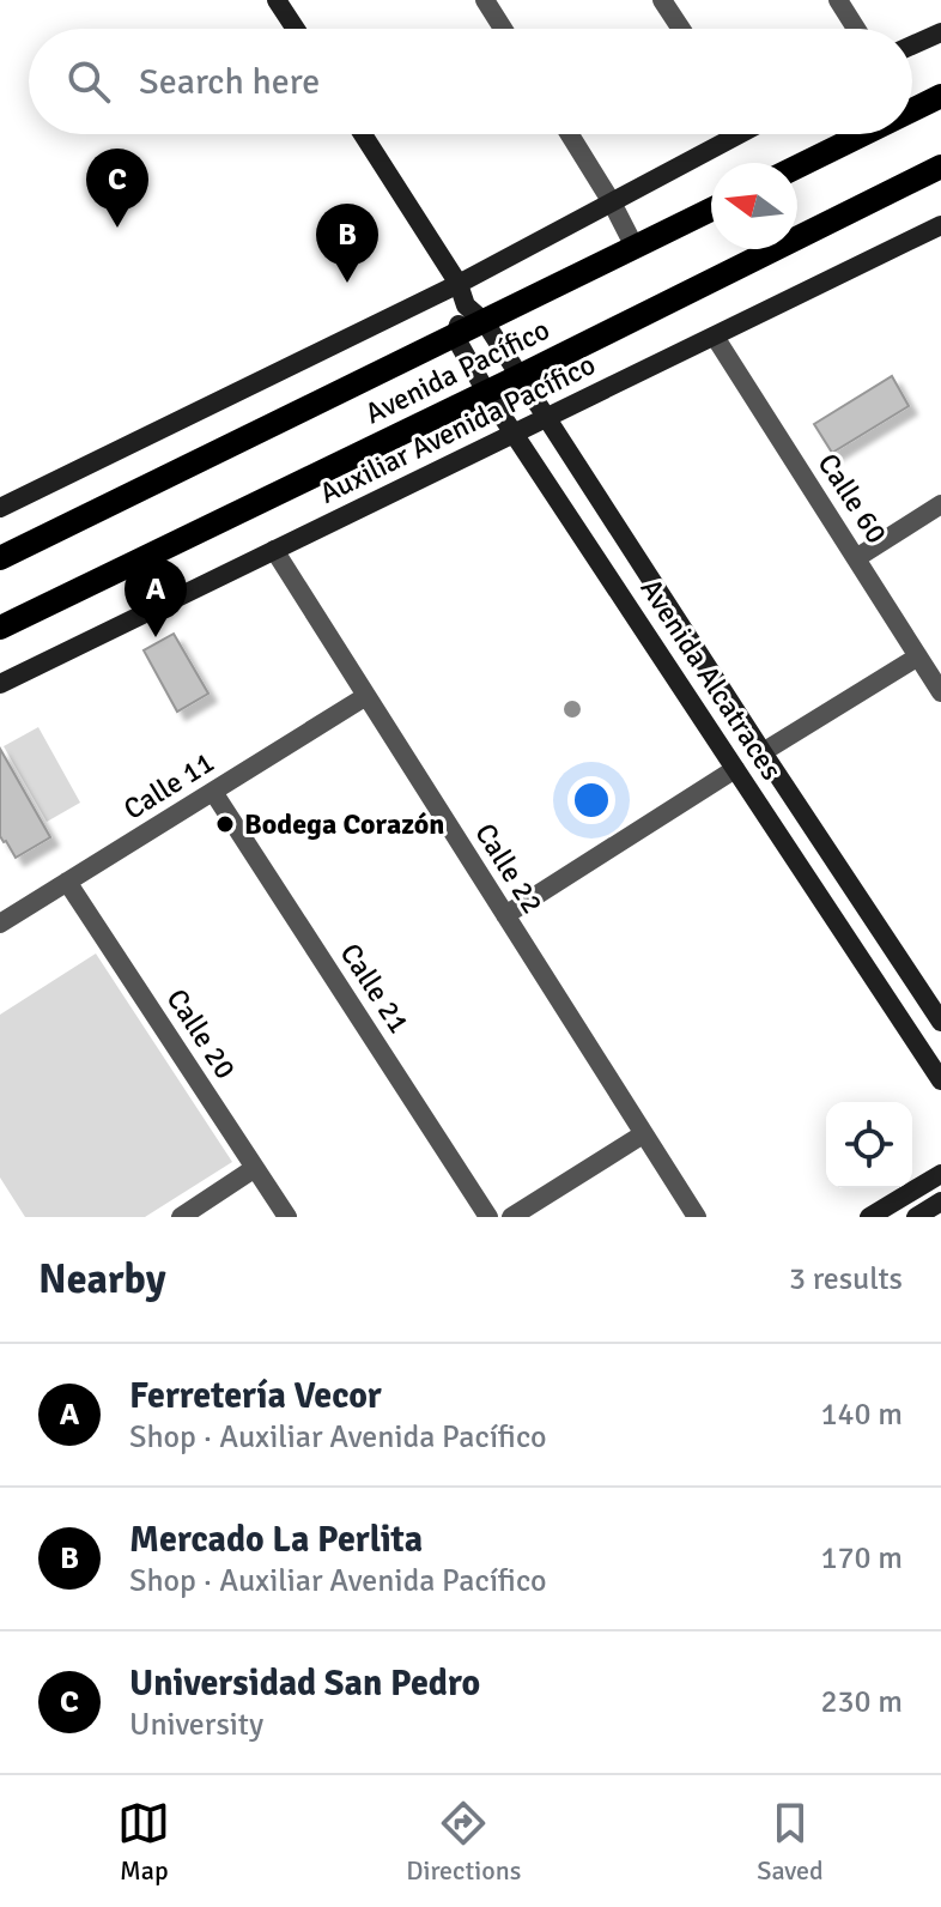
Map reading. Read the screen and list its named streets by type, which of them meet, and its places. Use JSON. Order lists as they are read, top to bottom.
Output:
{
  "streets": {
    "main road": ["Avenida Pacífico", "Auxiliar Avenida Pacífico", "Avenida Alcatraces"],
    "street": [
      "Calle 60",
      "Calle 11",
      "Calle 22",
      "Calle 21",
      "Calle 20"
    ]
  },
  "crossings": [
    ["Avenida Pacífico", "Avenida Alcatraces"],
    ["Auxiliar Avenida Pacífico", "Calle 60"],
    ["Auxiliar Avenida Pacífico", "Avenida Alcatraces"],
    ["Auxiliar Avenida Pacífico", "Calle 22"],
    ["Calle 11", "Calle 22"],
    ["Calle 11", "Calle 21"],
    ["Calle 11", "Calle 20"]
  ],
  "places": ["Bodega Corazón"],
  "north": "left",
  "page": {
    "search": "Search here",
    "pins": ["C", "B", "A"],
    "heading": ["Nearby", "3 results"],
    "list": [
      {
        "mark": "A",
        "name": "Ferretería Vecor",
        "note": "Shop · Auxiliar Avenida Pacífico",
        "value": "140 m"
      },
      {
        "mark": "B",
        "name": "Mercado La Perlita",
        "note": "Shop · Auxiliar Avenida Pacífico",
        "value": "170 m"
      },
      {
        "mark": "C",
        "name": "Universidad San Pedro",
        "note": "University",
        "value": "230 m"
      }
    ],
    "nav": ["Map", "Directions", "Saved"]
  }
}
